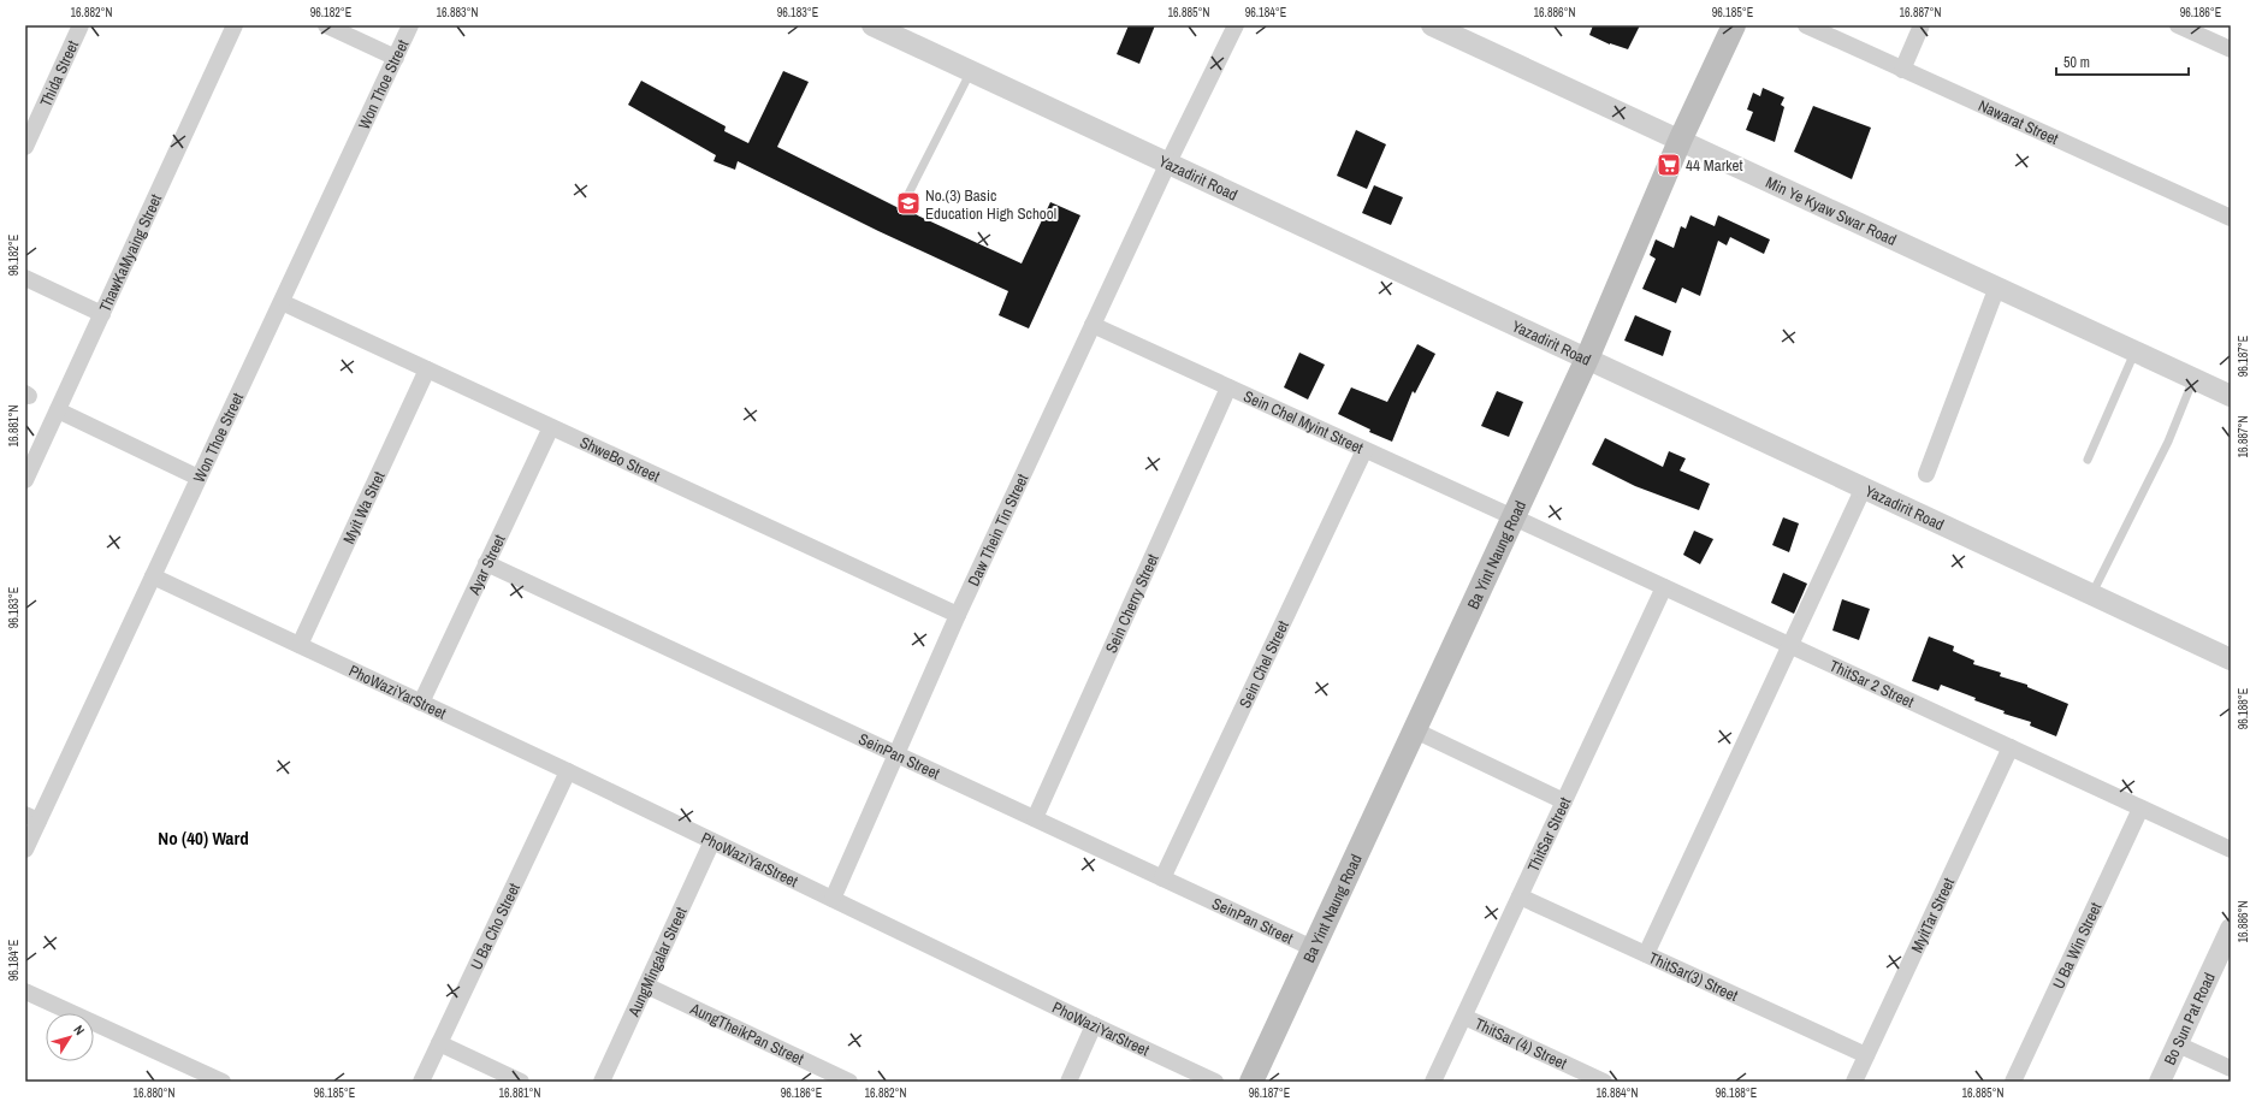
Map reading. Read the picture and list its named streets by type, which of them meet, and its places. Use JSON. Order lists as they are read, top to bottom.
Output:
{
  "streets": {
    "main road": ["Ba Yint Naung Road"],
    "street": [
      "Thida Street",
      "Won Thoe Street",
      "Nawarat Street",
      "Yazadirit Road",
      "Min Ye Kyaw Swar Road",
      "ThawKaMyaing Street",
      "Sein Chel Myint Street",
      "ShweBo Street",
      "Myit Wa Stret",
      "Daw Thein Tin Street",
      "Ayar Street",
      "Sein Cherry Street",
      "Sein Chel Street",
      "ThitSar 2 Street",
      "PhoWaziYarStreet",
      "SeinPan Street",
      "ThitSar Street",
      "MyitTar Street",
      "U Ba Cho Street",
      "U Ba Win Street",
      "AungMingalar Street",
      "ThitSar(3) Street",
      "Bo Sun Pat Road",
      "AungTheikPan Street",
      "ThitSar (4) Street"
    ]
  },
  "crossings": [
    ["Won Thoe Street", "ShweBo Street"],
    ["Won Thoe Street", "PhoWaziYarStreet"],
    ["Yazadirit Road", "Daw Thein Tin Street"],
    ["Yazadirit Road", "Ba Yint Naung Road"],
    ["Min Ye Kyaw Swar Road", "Ba Yint Naung Road"],
    ["Sein Chel Myint Street", "Daw Thein Tin Street"],
    ["Sein Chel Myint Street", "Ba Yint Naung Road"],
    ["Sein Chel Myint Street", "Sein Cherry Street"],
    ["Sein Chel Myint Street", "Sein Chel Street"],
    ["Sein Chel Myint Street", "ThitSar 2 Street"],
    ["ShweBo Street", "Myit Wa Stret"],
    ["ShweBo Street", "Daw Thein Tin Street"],
    ["ShweBo Street", "Ayar Street"],
    ["Myit Wa Stret", "PhoWaziYarStreet"],
    ["Daw Thein Tin Street", "PhoWaziYarStreet"],
    ["Daw Thein Tin Street", "SeinPan Street"],
    ["Ba Yint Naung Road", "ThitSar 2 Street"],
    ["Ba Yint Naung Road", "SeinPan Street"],
    ["Ayar Street", "PhoWaziYarStreet"],
    ["Ayar Street", "SeinPan Street"],
    ["Sein Cherry Street", "SeinPan Street"],
    ["Sein Chel Street", "SeinPan Street"],
    ["ThitSar 2 Street", "ThitSar Street"],
    ["ThitSar 2 Street", "MyitTar Street"],
    ["ThitSar 2 Street", "U Ba Win Street"],
    ["PhoWaziYarStreet", "U Ba Cho Street"],
    ["PhoWaziYarStreet", "AungMingalar Street"],
    ["ThitSar Street", "ThitSar(3) Street"],
    ["ThitSar Street", "ThitSar (4) Street"],
    ["MyitTar Street", "ThitSar(3) Street"],
    ["AungMingalar Street", "AungTheikPan Street"]
  ],
  "districts": ["No (40) Ward"],
  "places": {
    "supermarket": ["44 Market"],
    "school or university": ["No.(3) Basic Education High School"]
  },
  "scale_bar": "50 m",
  "north": "top right",
  "coordinates": [
    "16.882°N",
    "96.182°E",
    "16.883°N",
    "96.183°E",
    "16.885°N",
    "96.184°E",
    "16.886°N",
    "96.185°E",
    "16.887°N",
    "96.186°E",
    "96.187°E",
    "16.881°N",
    "96.188°E",
    "16.880°N",
    "16.884°N"
  ]
}
